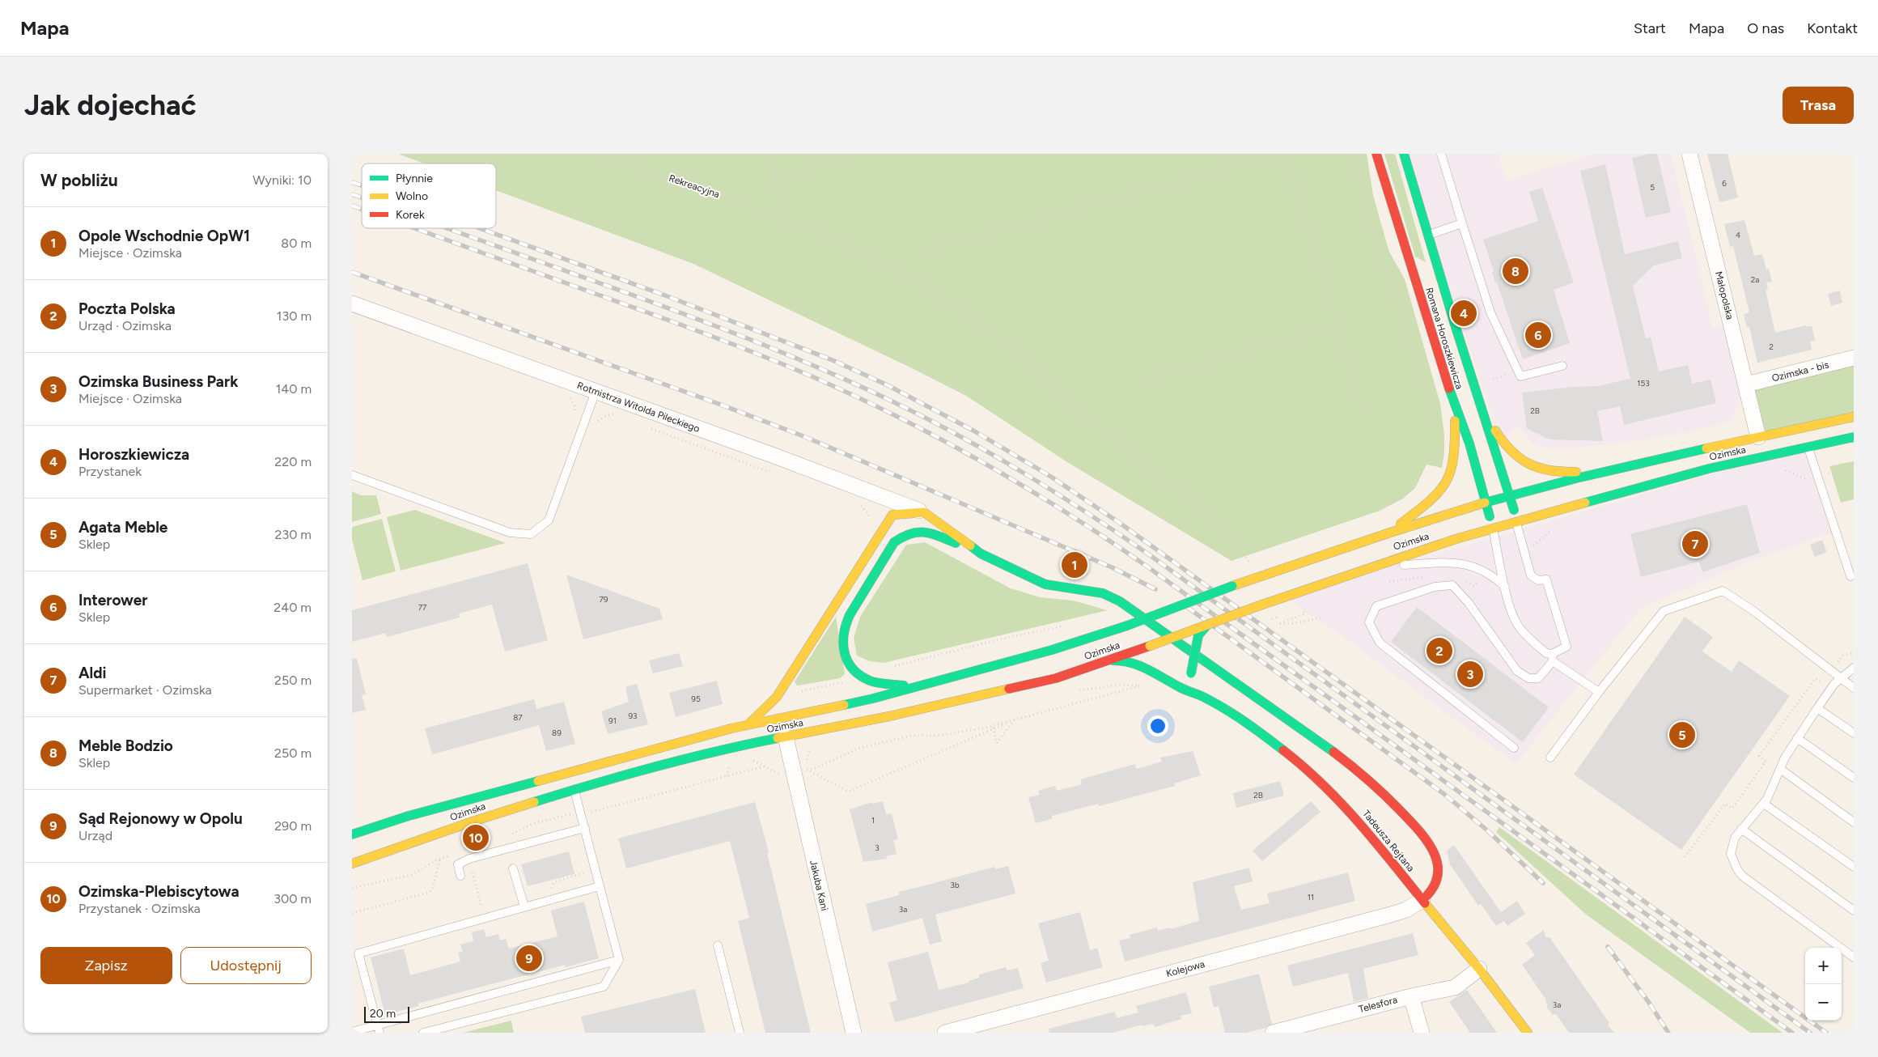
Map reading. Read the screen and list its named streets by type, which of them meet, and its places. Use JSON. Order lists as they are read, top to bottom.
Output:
{
  "streets": {
    "main road": ["Romana Horoszkiewicza", "Ozimska", "Tadeusza Rejtana"],
    "street": [
      "Małopolska",
      "Ozimska - bis",
      "Rotmistrza Witolda Pileckiego",
      "Jakuba Kani",
      "Kolejowa",
      "Telesfora"
    ],
    "path": ["Rekreacyjna"]
  },
  "crossings": [
    ["Małopolska", "Ozimska - bis"],
    ["Małopolska", "Ozimska"],
    ["Romana Horoszkiewicza", "Ozimska"],
    ["Ozimska", "Tadeusza Rejtana"],
    ["Ozimska", "Jakuba Kani"],
    ["Tadeusza Rejtana", "Kolejowa"],
    ["Tadeusza Rejtana", "Telesfora"]
  ],
  "house_numbers": [
    "6",
    "5",
    "4",
    "2a",
    "2",
    "153",
    "2B",
    "79",
    "77",
    "95",
    "93",
    "87",
    "91",
    "89",
    "2B",
    "1",
    "3",
    "3b",
    "11",
    "3a",
    "3a"
  ],
  "legend": ["Płynnie", "Wolno", "Korek"],
  "scale_bar": "20 m",
  "page": {
    "header": "Mapa",
    "nav": [
      "Start",
      "Mapa",
      "O nas",
      "Kontakt"
    ],
    "buttons": [
      "Trasa",
      ["Zapisz", "Udostępnij"]
    ],
    "title": "Jak dojechać",
    "heading": ["W pobliżu", "Wyniki: 10"],
    "list": [
      {
        "mark": "1",
        "name": "Opole Wschodnie OpW1",
        "note": "Miejsce · Ozimska",
        "value": "80 m"
      },
      {
        "mark": "2",
        "name": "Poczta Polska",
        "note": "Urząd · Ozimska",
        "value": "130 m"
      },
      {
        "mark": "3",
        "name": "Ozimska Business Park",
        "note": "Miejsce · Ozimska",
        "value": "140 m"
      },
      {
        "mark": "4",
        "name": "Horoszkiewicza",
        "note": "Przystanek",
        "value": "220 m"
      },
      {
        "mark": "5",
        "name": "Agata Meble",
        "note": "Sklep",
        "value": "230 m"
      },
      {
        "mark": "6",
        "name": "Interower",
        "note": "Sklep",
        "value": "240 m"
      },
      {
        "mark": "7",
        "name": "Aldi",
        "note": "Supermarket · Ozimska",
        "value": "250 m"
      },
      {
        "mark": "8",
        "name": "Meble Bodzio",
        "note": "Sklep",
        "value": "250 m"
      },
      {
        "mark": "9",
        "name": "Sąd Rejonowy w Opolu",
        "note": "Urząd",
        "value": "290 m"
      },
      {
        "mark": "10",
        "name": "Ozimska-Plebiscytowa",
        "note": "Przystanek · Ozimska",
        "value": "300 m"
      }
    ],
    "pins": [
      "8",
      "4",
      "6",
      "7",
      "1",
      "2",
      "3",
      "5",
      "10",
      "9"
    ],
    "map_buttons": ["+", "−"],
    "scale": "20 m"
  }
}
